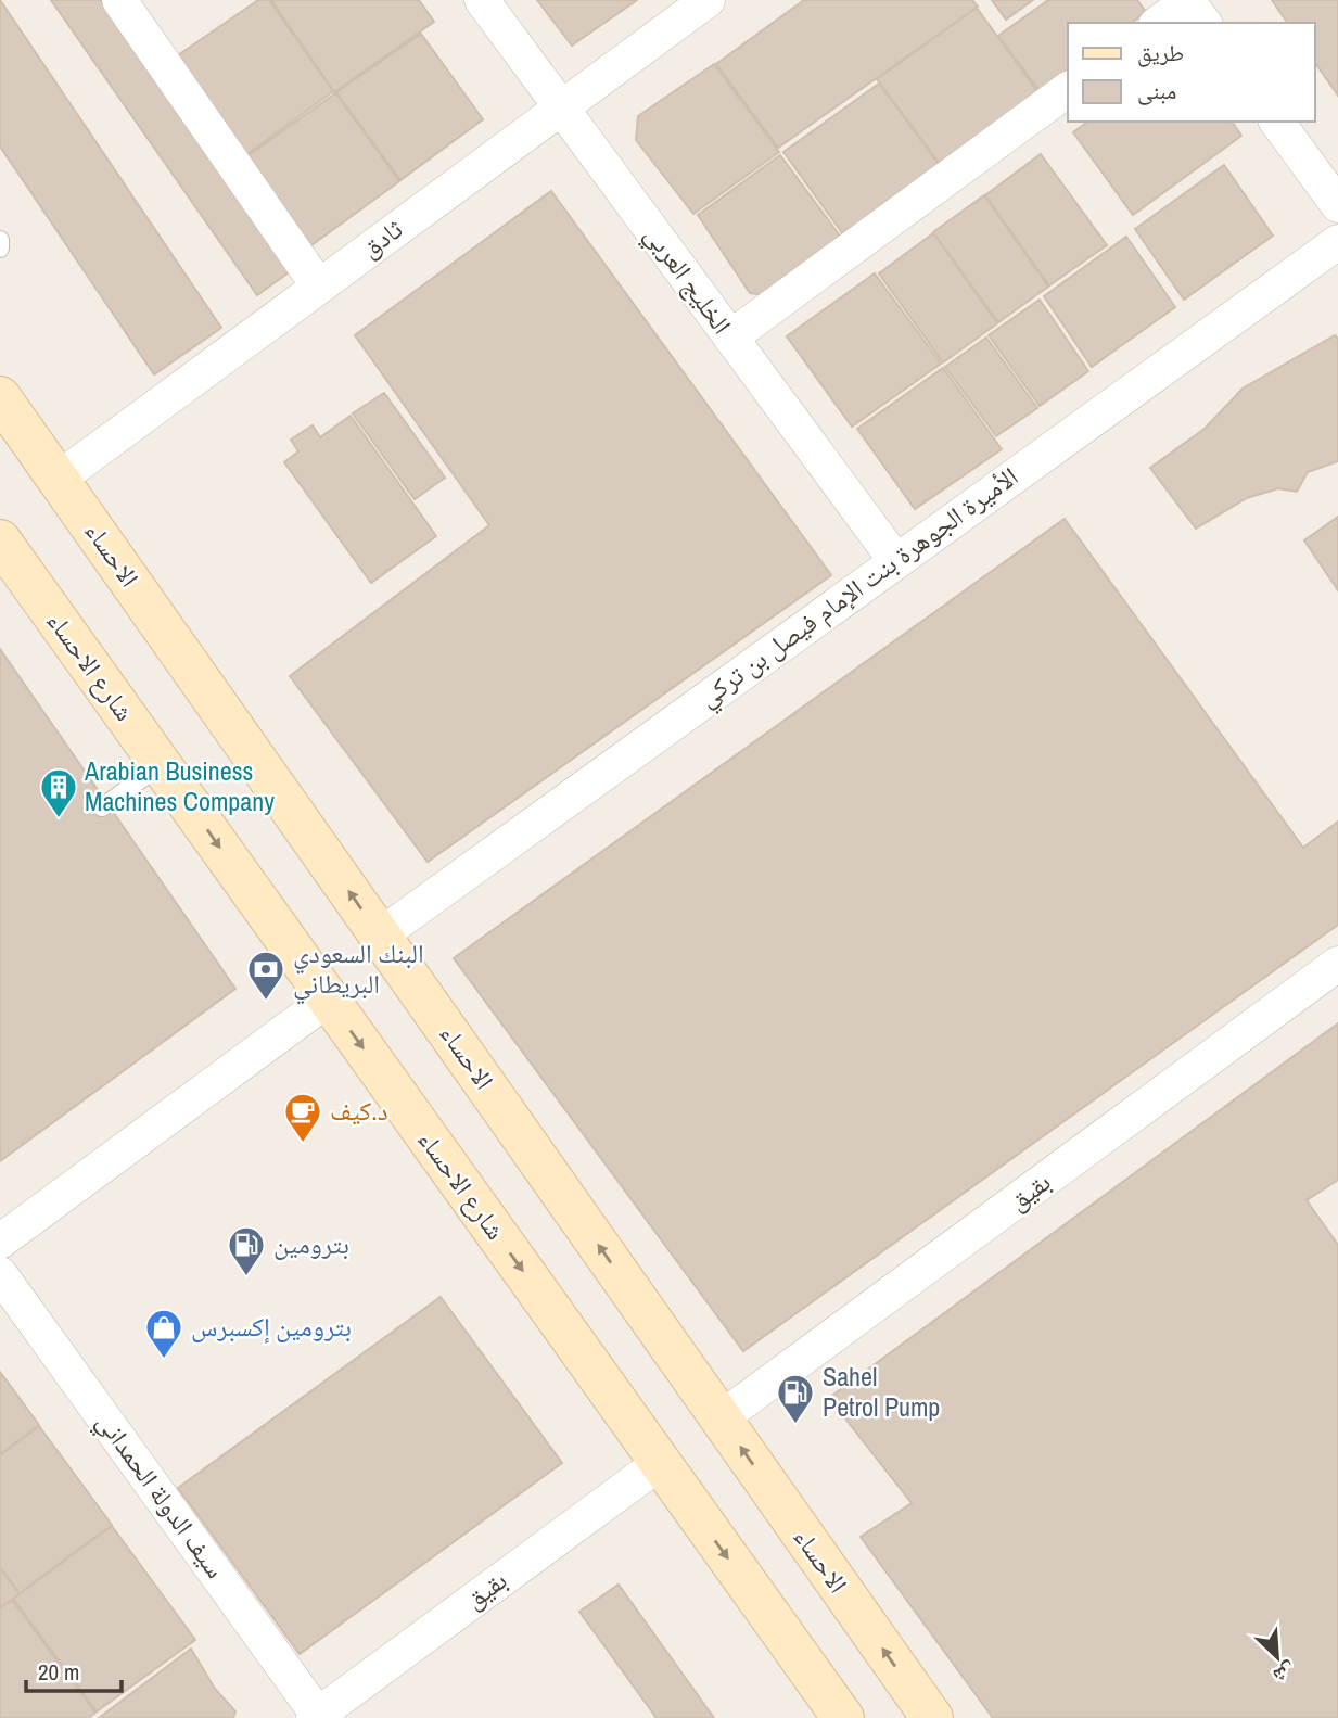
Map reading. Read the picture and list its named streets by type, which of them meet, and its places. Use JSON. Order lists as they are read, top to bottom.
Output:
{
  "streets": {
    "main road": ["الاحساء", "شارع الاحساء"],
    "street": [
      "ثادق",
      "الخليج العربي",
      "الأميرة الجوهرة بنت الإمام فيصل بن تركي",
      "بقيق",
      "سيف الدولة الحمداني"
    ]
  },
  "crossings": [
    ["ثادق", "الخليج العربي"],
    ["ثادق", "الاحساء"],
    ["الخليج العربي", "الأميرة الجوهرة بنت الإمام فيصل بن تركي"],
    ["الاحساء", "الأميرة الجوهرة بنت الإمام فيصل بن تركي"],
    ["الاحساء", "بقيق"],
    ["شارع الاحساء", "بقيق"],
    ["بقيق", "سيف الدولة الحمداني"]
  ],
  "one_way": ["الاحساء", "شارع الاحساء"],
  "places": {
    "building": ["Arabian Business Machines Company"],
    "bank": ["البنك السعودي البريطاني"],
    "cafe": ["د.كيف"],
    "fuel station": ["بترومين", "Sahel Petrol Pump"],
    "shop": ["بترومين إكسبرس"]
  },
  "legend": ["طريق", "مبنى"],
  "scale_bar": "20 m",
  "north": "bottom right"
}
